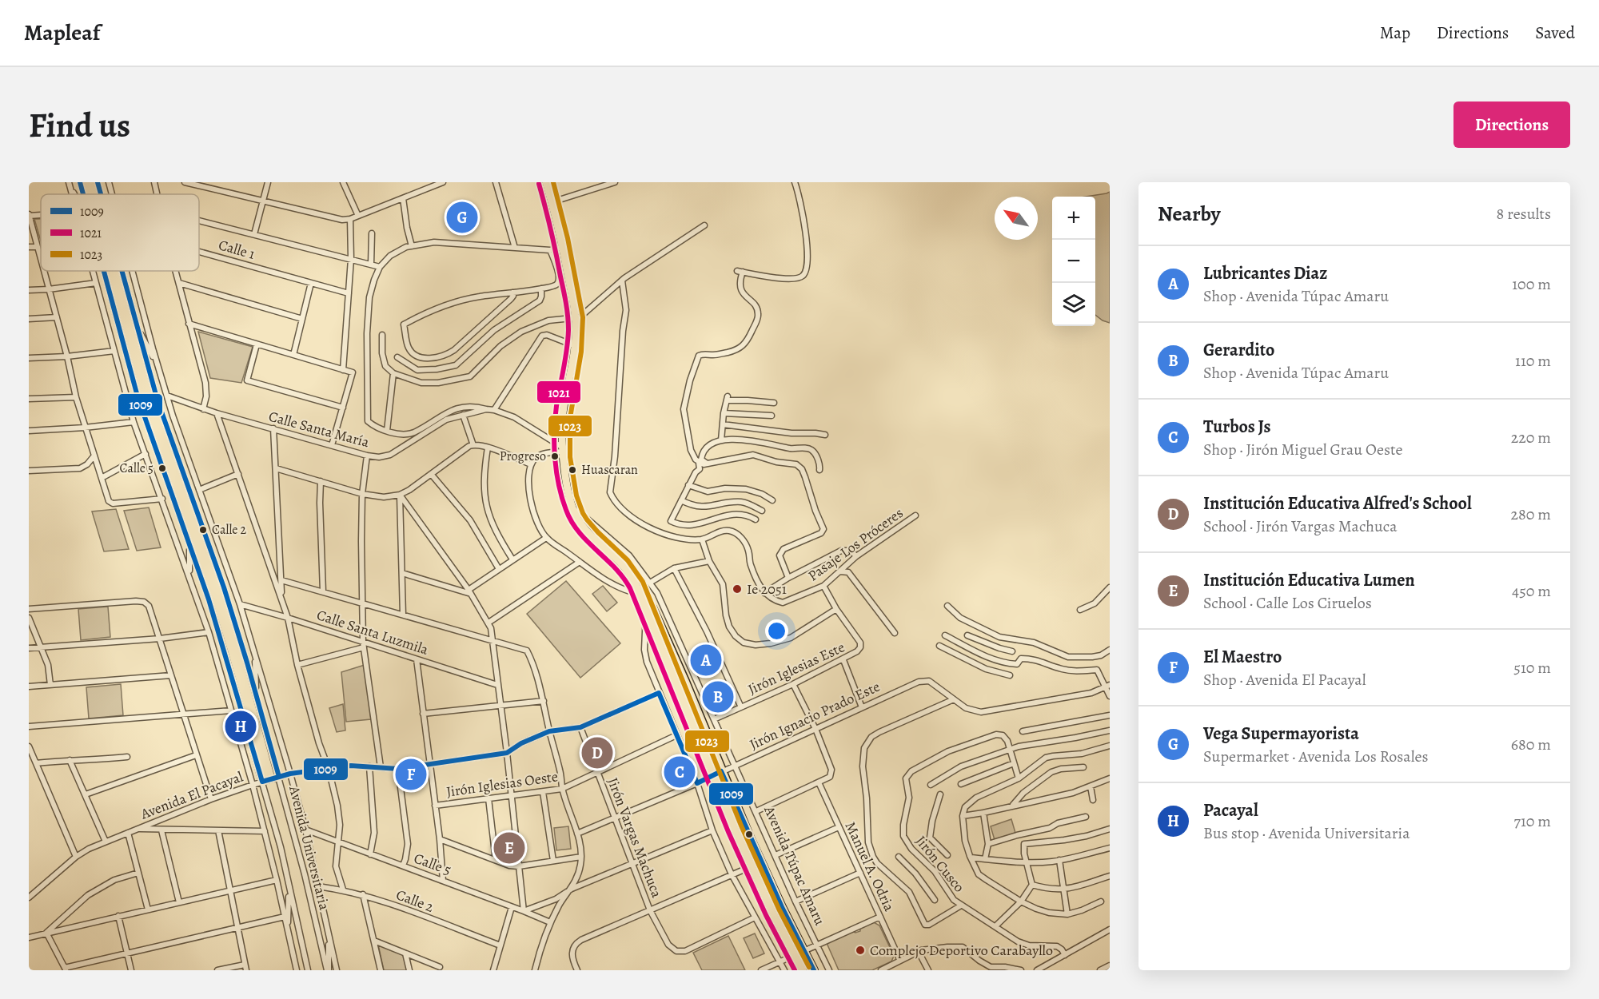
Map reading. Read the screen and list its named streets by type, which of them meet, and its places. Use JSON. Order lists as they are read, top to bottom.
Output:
{
  "streets": {
    "highway": ["Avenida Túpac Amaru"],
    "street": [
      "Calle 1",
      "Calle Santa María",
      "Pasaje Los Próceres",
      "Calle Santa Luzmila",
      "Jirón Iglesias Este",
      "Jirón Ignacio Prado Este",
      "Jirón Iglesias Oeste",
      "Avenida El Pacayal",
      "Jirón Vargas Machuca",
      "Avenida Universitaria",
      "Calle 5",
      "Jirón Cusco",
      "Manuel A. Odria",
      "Calle 2"
    ]
  },
  "crossings": [
    ["Calle Santa María", "Avenida Túpac Amaru"],
    ["Jirón Iglesias Este", "Avenida Túpac Amaru"],
    ["Jirón Ignacio Prado Este", "Jirón Vargas Machuca"],
    ["Jirón Ignacio Prado Este", "Avenida Túpac Amaru"],
    ["Jirón Iglesias Oeste", "Jirón Vargas Machuca"],
    ["Avenida El Pacayal", "Jirón Vargas Machuca"],
    ["Avenida El Pacayal", "Avenida Universitaria"]
  ],
  "places": [
    "Progreso",
    "Calle 5",
    "Huascaran",
    "Calle 2",
    "Ie 2051",
    "Complejo Deportivo Carabayllo"
  ],
  "lines": ["transit line 1009", "transit line 1023", "transit line 1021"],
  "legend": ["1009", "1021", "1023"],
  "north": "top left",
  "page": {
    "header": "Mapleaf",
    "nav": ["Map", "Directions", "Saved"],
    "buttons": "Directions",
    "title": "Find us",
    "heading": ["Nearby", "8 results"],
    "map_buttons": ["+", "−"],
    "pins": [
      "G",
      "A",
      "B",
      "H",
      "D",
      "C",
      "F",
      "E"
    ],
    "list": [
      {
        "mark": "A",
        "name": "Lubricantes Diaz",
        "note": "Shop · Avenida Túpac Amaru",
        "value": "100 m"
      },
      {
        "mark": "B",
        "name": "Gerardito",
        "note": "Shop · Avenida Túpac Amaru",
        "value": "110 m"
      },
      {
        "mark": "C",
        "name": "Turbos Js",
        "note": "Shop · Jirón Miguel Grau Oeste",
        "value": "220 m"
      },
      {
        "mark": "D",
        "name": "Institución Educativa Alfred's School",
        "note": "School · Jirón Vargas Machuca",
        "value": "280 m"
      },
      {
        "mark": "E",
        "name": "Institución Educativa Lumen",
        "note": "School · Calle Los Ciruelos",
        "value": "450 m"
      },
      {
        "mark": "F",
        "name": "El Maestro",
        "note": "Shop · Avenida El Pacayal",
        "value": "510 m"
      },
      {
        "mark": "G",
        "name": "Vega Supermayorista",
        "note": "Supermarket · Avenida Los Rosales",
        "value": "680 m"
      },
      {
        "mark": "H",
        "name": "Pacayal",
        "note": "Bus stop · Avenida Universitaria",
        "value": "710 m"
      }
    ]
  }
}
